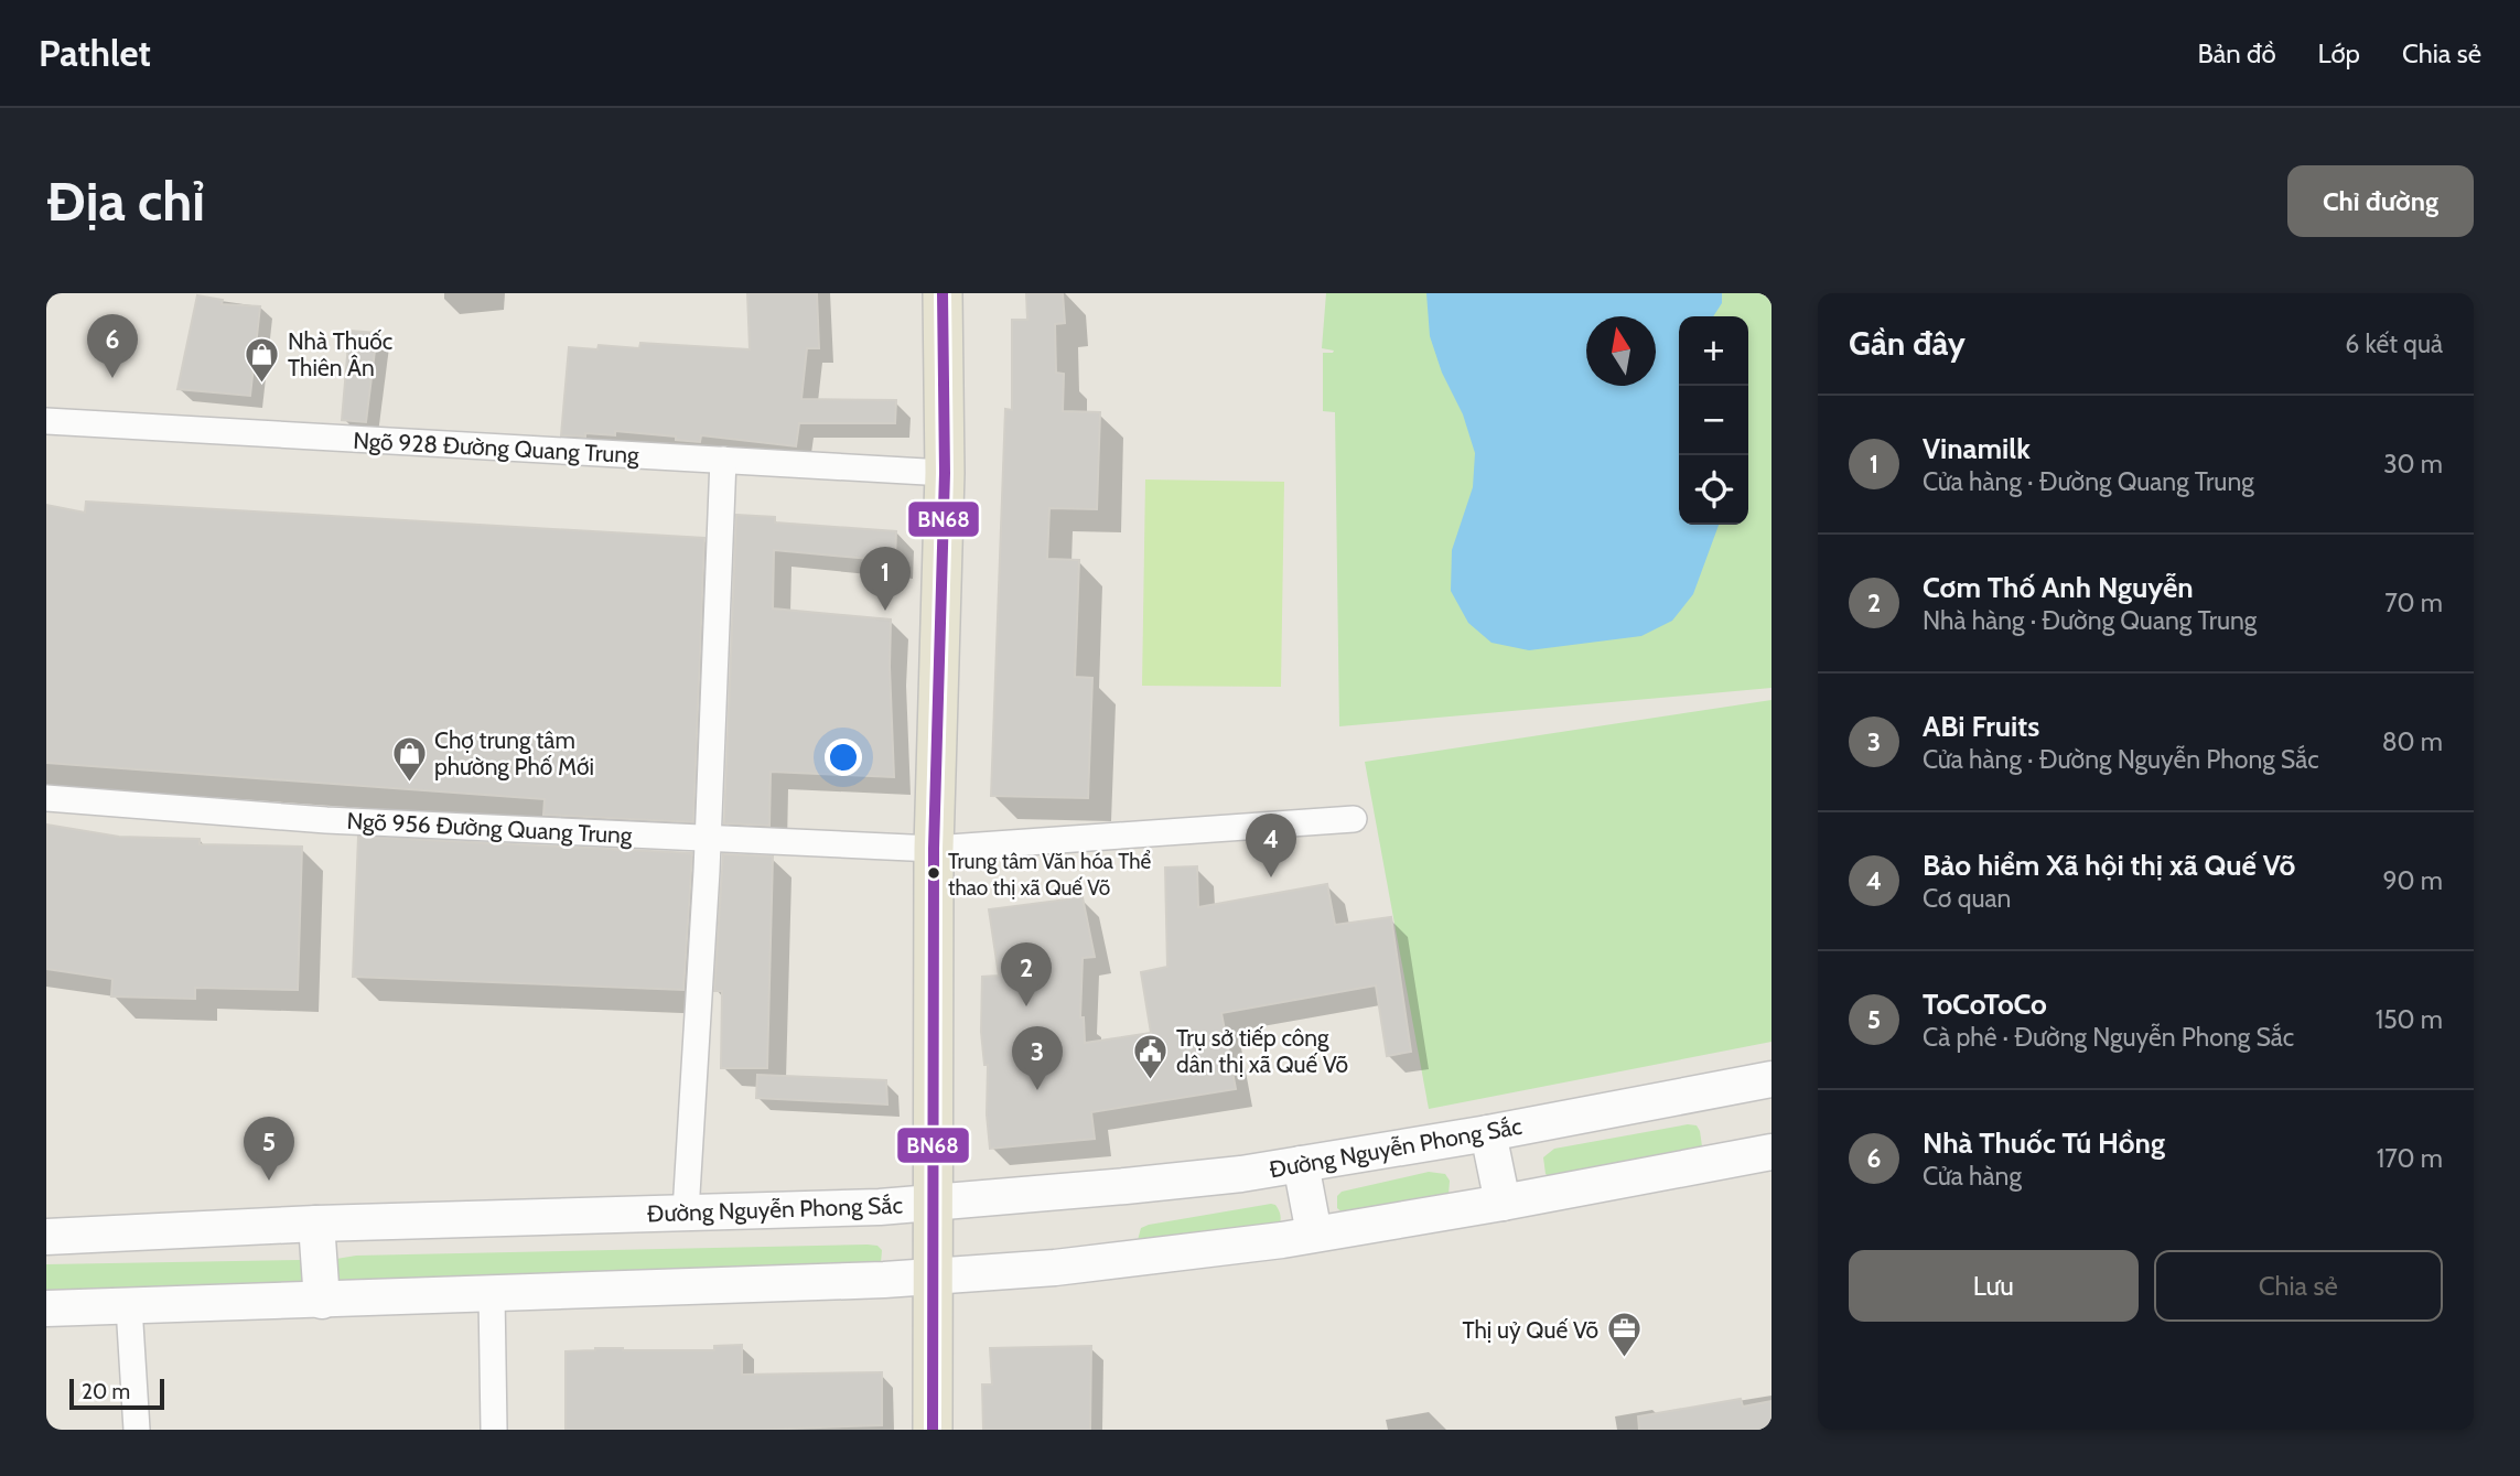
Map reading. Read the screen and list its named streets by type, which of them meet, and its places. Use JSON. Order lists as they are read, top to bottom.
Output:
{
  "streets": {
    "main road": ["Đường Nguyễn Phong Sắc"],
    "street": ["Ngõ 928 Đường Quang Trung", "Ngõ 956 Đường Quang Trung"]
  },
  "places": {
    "shop": ["Nhà Thuốc Thiên Ân", "Chợ trung tâm phường Phố Mới"],
    "other": ["Trung tâm Văn hóa Thể thao thị xã Quế Võ"],
    "public building": ["Trụ sở tiếp công dân thị xã Quế Võ"],
    "office": ["Thị uỷ Quế Võ"]
  },
  "lines": ["transit line BN68"],
  "scale_bar": "20 m",
  "north": "top",
  "page": {
    "header": "Pathlet",
    "nav": ["Bản đồ", "Lớp", "Chia sẻ"],
    "buttons": [
      "Chỉ đường",
      ["Lưu", "Chia sẻ"]
    ],
    "title": "Địa chỉ",
    "heading": ["Gần đây", "6 kết quả"],
    "pins": [
      "6",
      "1",
      "4",
      "2",
      "3",
      "5"
    ],
    "map_buttons": ["+", "−"],
    "list": [
      {
        "mark": "1",
        "name": "Vinamilk",
        "note": "Cửa hàng · Đường Quang Trung",
        "value": "30 m"
      },
      {
        "mark": "2",
        "name": "Cơm Thố Anh Nguyễn",
        "note": "Nhà hàng · Đường Quang Trung",
        "value": "70 m"
      },
      {
        "mark": "3",
        "name": "ABi Fruits",
        "note": "Cửa hàng · Đường Nguyễn Phong Sắc",
        "value": "80 m"
      },
      {
        "mark": "4",
        "name": "Bảo hiểm Xã hội thị xã Quế Võ",
        "note": "Cơ quan",
        "value": "90 m"
      },
      {
        "mark": "5",
        "name": "ToCoToCo",
        "note": "Cà phê · Đường Nguyễn Phong Sắc",
        "value": "150 m"
      },
      {
        "mark": "6",
        "name": "Nhà Thuốc Tú Hồng",
        "note": "Cửa hàng",
        "value": "170 m"
      }
    ],
    "scale": "20 m"
  }
}
